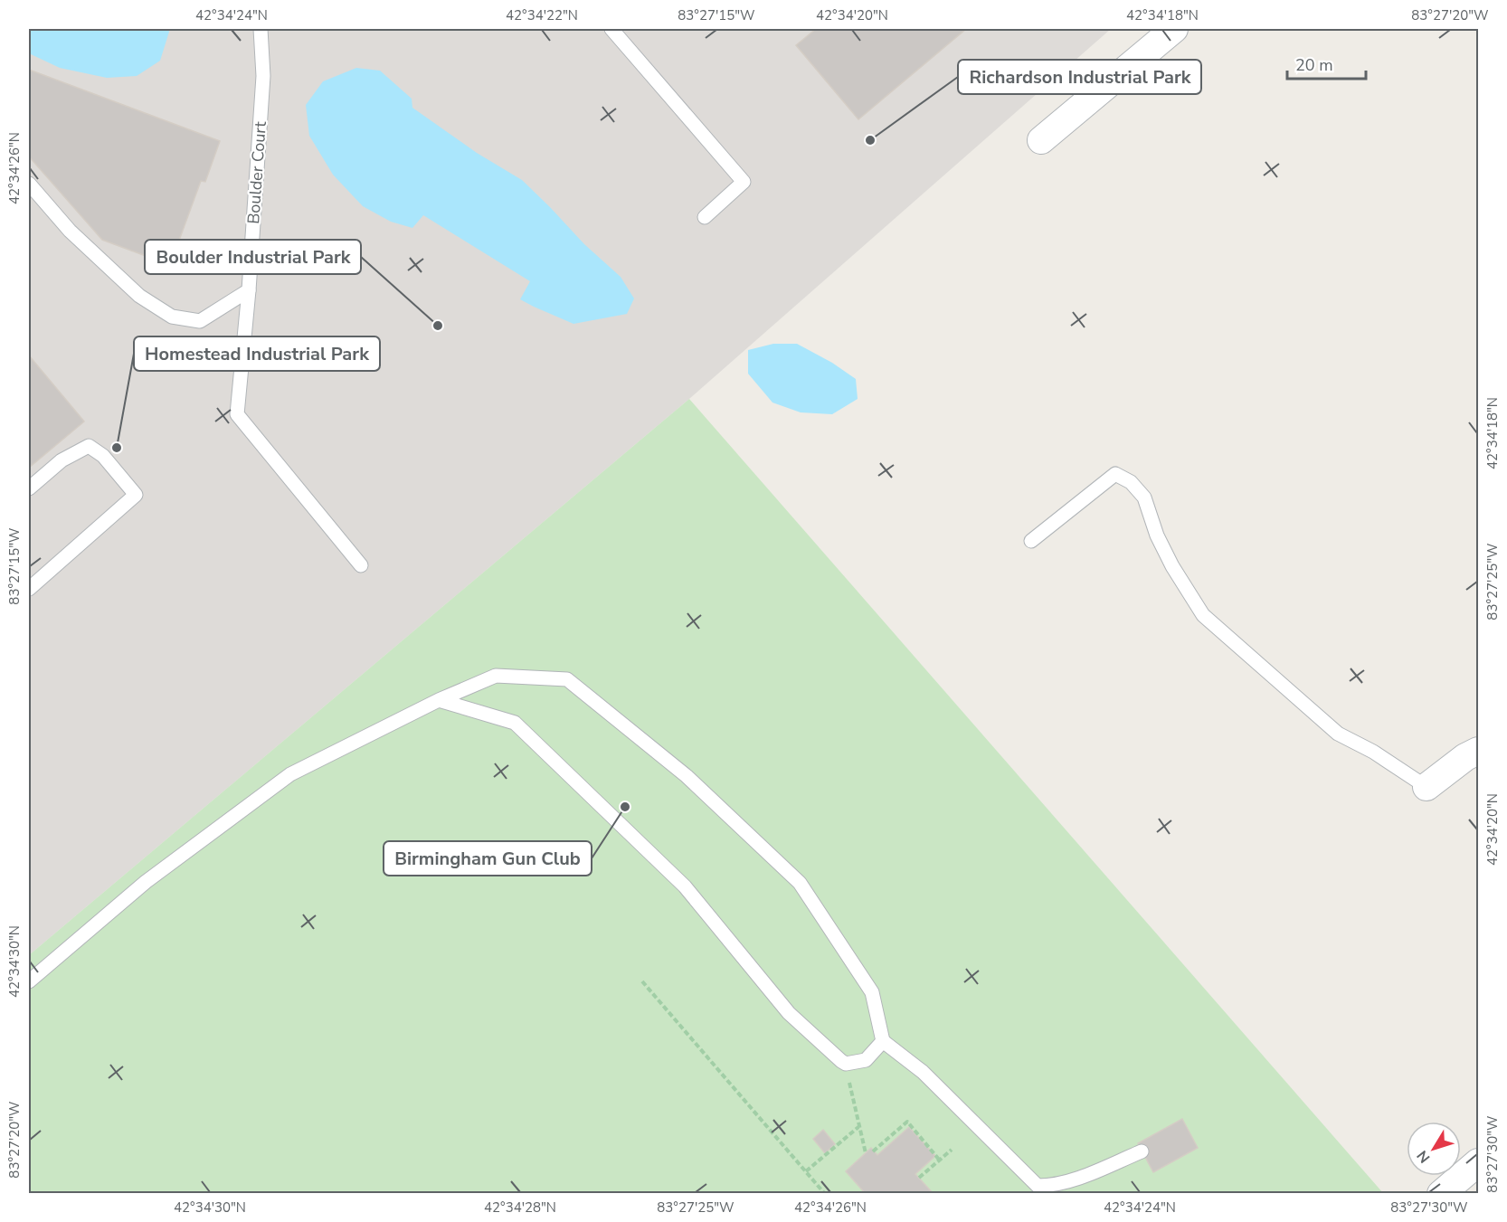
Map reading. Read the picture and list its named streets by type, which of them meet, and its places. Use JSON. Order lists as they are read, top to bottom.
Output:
{
  "streets": {
    "lane": ["Boulder Court"]
  },
  "places": [
    "Richardson Industrial Park",
    "Boulder Industrial Park",
    "Homestead Industrial Park",
    "Birmingham Gun Club"
  ],
  "scale_bar": "20 m",
  "north": "bottom left",
  "coordinates": [
    "42°34'24\"N",
    "42°34'22\"N",
    "83°27'15\"W",
    "42°34'20\"N",
    "42°34'18\"N",
    "83°27'20\"W",
    "42°34'26\"N",
    "83°27'25\"W",
    "42°34'30\"N",
    "83°27'30\"W",
    "42°34'28\"N"
  ]
}
